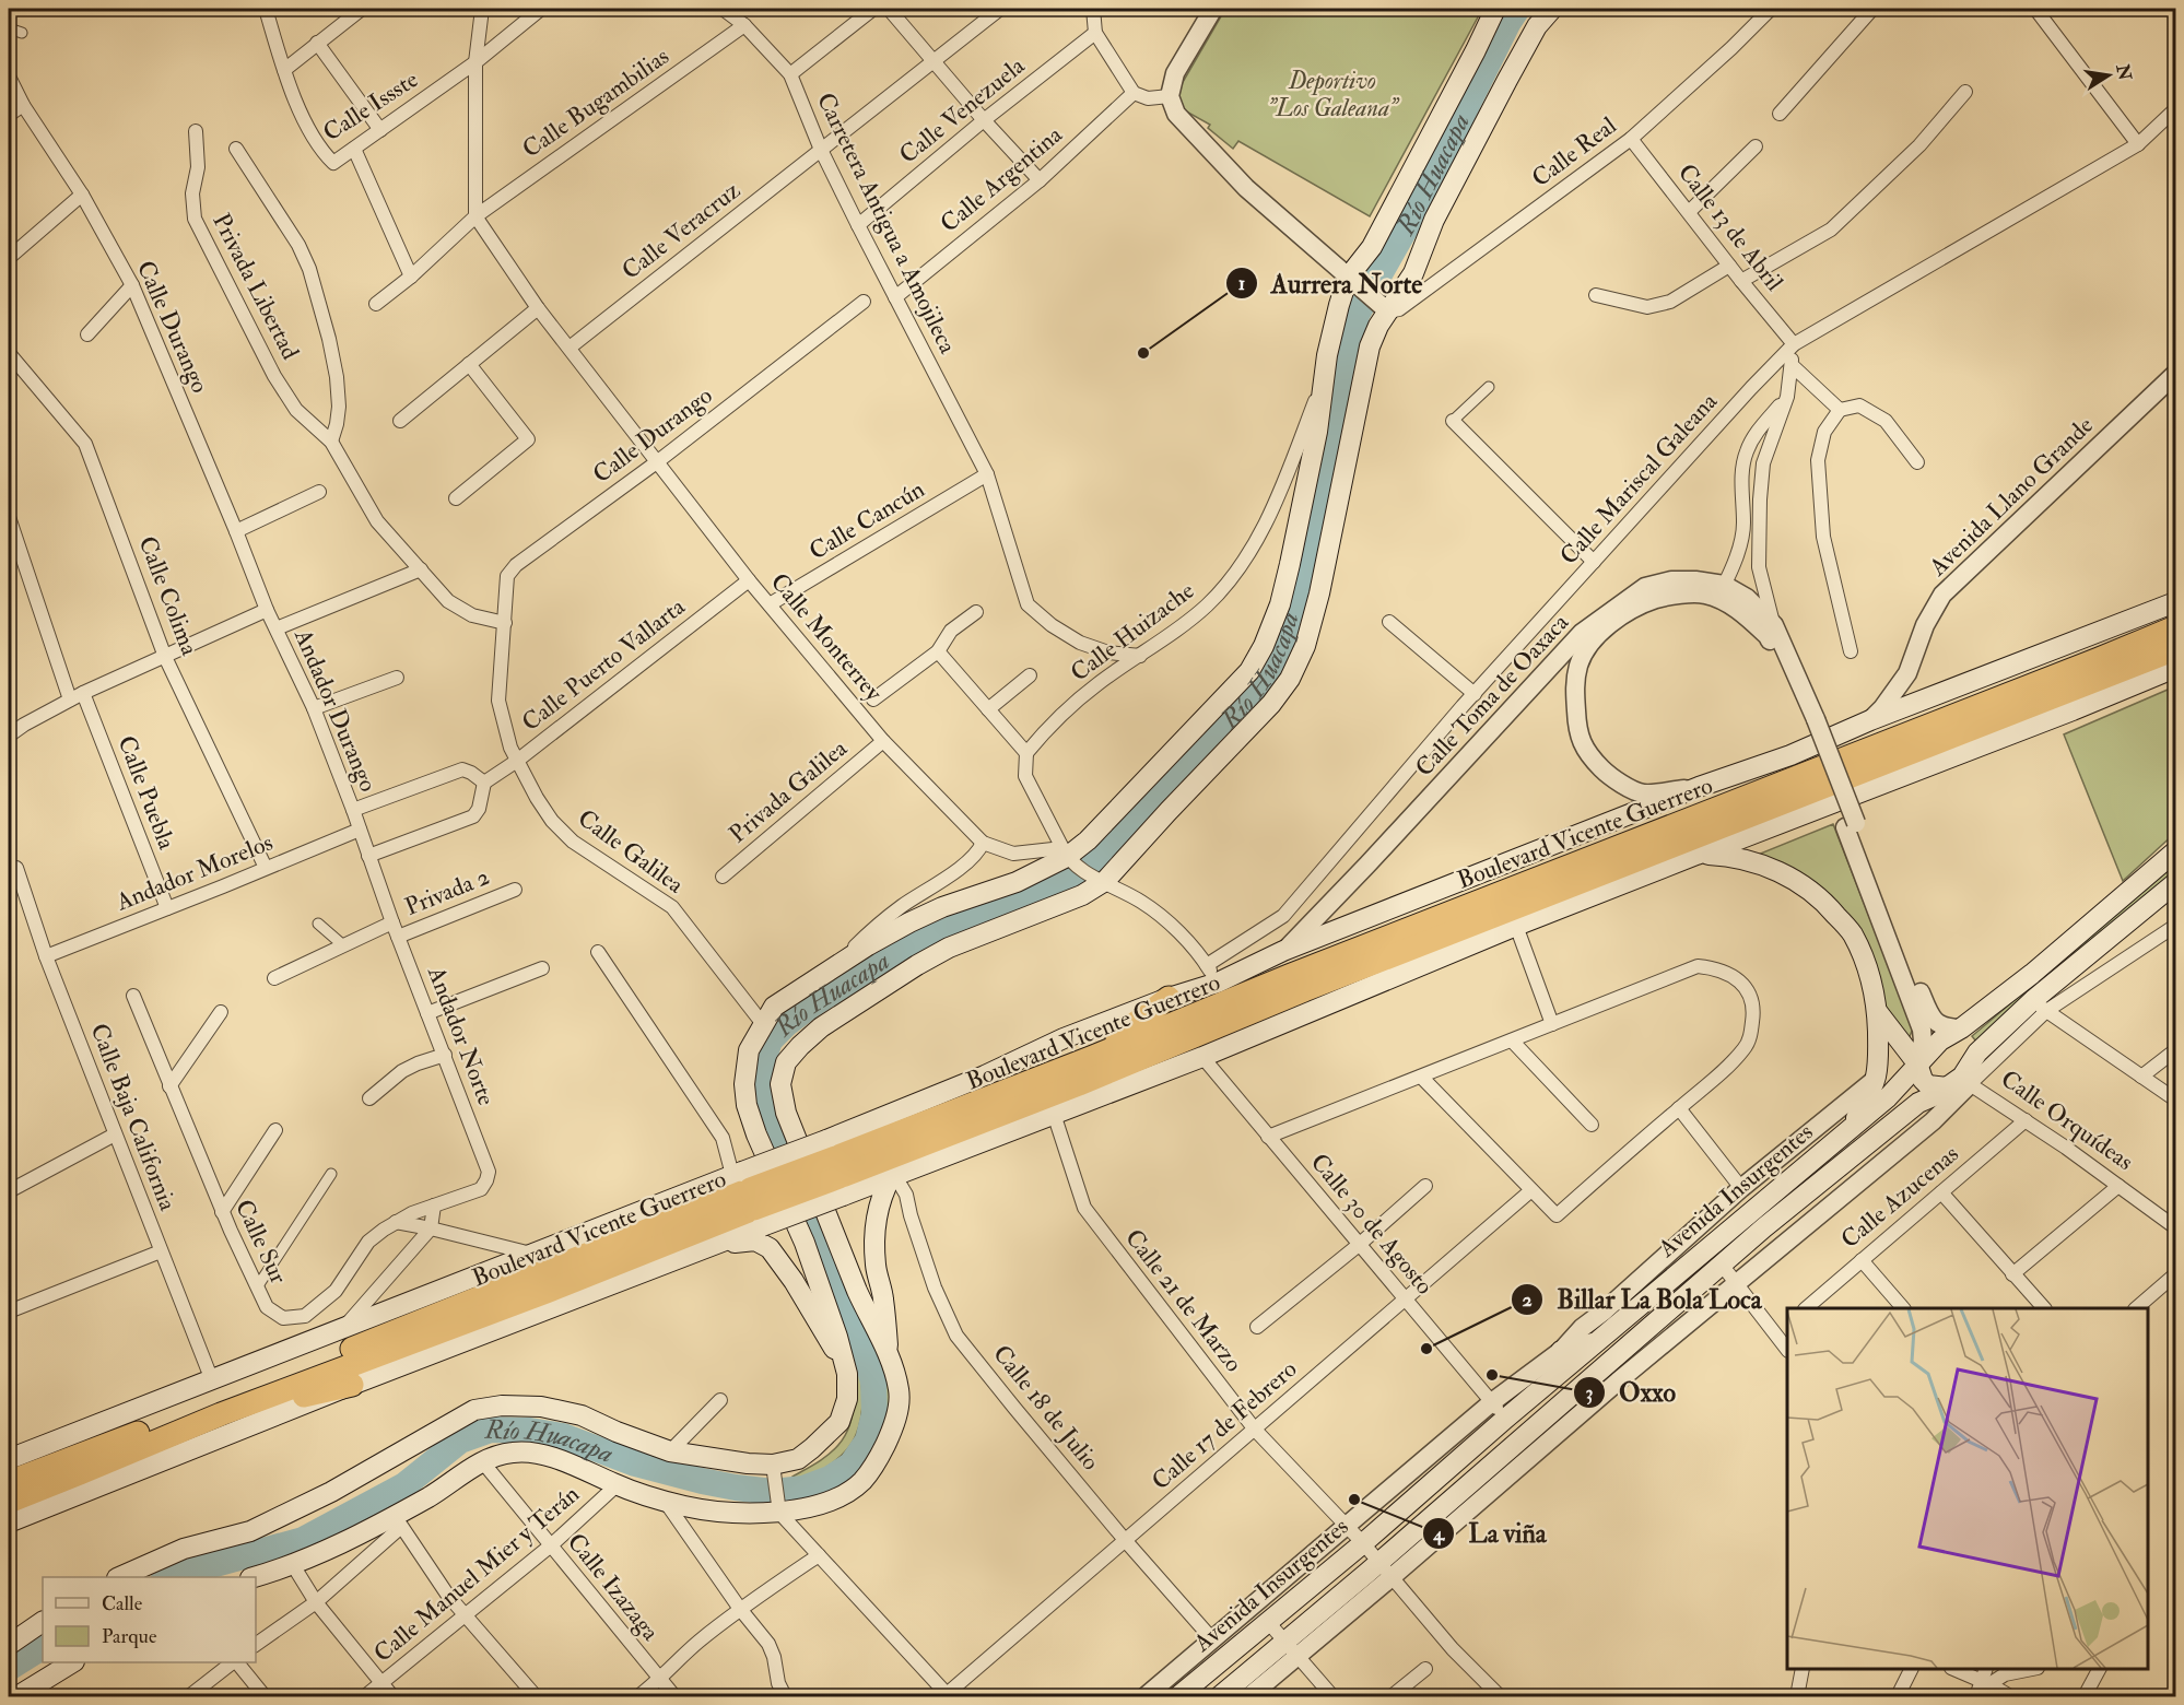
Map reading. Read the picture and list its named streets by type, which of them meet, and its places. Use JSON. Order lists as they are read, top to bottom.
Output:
{
  "streets": {
    "highway": ["Boulevard Vicente Guerrero"],
    "main road": ["Avenida Insurgentes"],
    "street": [
      "Calle Bugambilias",
      "Calle Issste",
      "Calle Venezuela",
      "Calle Real",
      "Calle Argentina",
      "Carretera Antigua a Amojileca",
      "Calle 13 de Abril",
      "Calle Veracruz",
      "Privada Libertad",
      "Calle Durango",
      "Calle Mariscal Galeana",
      "Avenida Llano Grande",
      "Calle Cancún",
      "Calle Colima",
      "Calle Huizache",
      "Calle Monterrey",
      "Calle Puerto Vallarta",
      "Calle Toma de Oaxaca",
      "Andador Durango",
      "Privada Galilea",
      "Calle Puebla",
      "Calle Galilea",
      "Andador Morelos",
      "Privada 2",
      "Andador Norte",
      "Calle Baja California",
      "Calle Orquídeas",
      "Calle Azucenas",
      "Calle 30 de Agosto",
      "Calle Sur",
      "Calle 21 de Marzo",
      "Calle 18 de Julio",
      "Calle 17 de Febrero",
      "Calle Manuel Mier y Terán",
      "Calle Izazaga"
    ]
  },
  "crossings": [
    ["Calle Bugambilias", "Carretera Antigua a Amojileca"],
    ["Calle Bugambilias", "Calle Monterrey"],
    ["Calle Venezuela", "Carretera Antigua a Amojileca"],
    ["Calle Real", "Calle 13 de Abril"],
    ["Calle Argentina", "Carretera Antigua a Amojileca"],
    ["Carretera Antigua a Amojileca", "Calle Veracruz"],
    ["Carretera Antigua a Amojileca", "Calle Cancún"],
    ["Carretera Antigua a Amojileca", "Calle Huizache"],
    ["Calle 13 de Abril", "Calle Mariscal Galeana"],
    ["Calle 13 de Abril", "Calle Toma de Oaxaca"],
    ["Calle Veracruz", "Calle Monterrey"],
    ["Privada Libertad", "Calle Durango"],
    ["Privada Libertad", "Calle Galilea"],
    ["Calle Durango", "Calle Monterrey"],
    ["Calle Durango", "Andador Durango"],
    ["Calle Durango", "Calle Galilea"],
    ["Calle Mariscal Galeana", "Calle Toma de Oaxaca"],
    ["Avenida Llano Grande", "Boulevard Vicente Guerrero"],
    ["Calle Cancún", "Calle Monterrey"],
    ["Calle Colima", "Andador Morelos"],
    ["Calle Monterrey", "Calle Puerto Vallarta"],
    ["Calle Monterrey", "Privada Galilea"],
    ["Calle Puerto Vallarta", "Calle Galilea"],
    ["Calle Toma de Oaxaca", "Boulevard Vicente Guerrero"],
    ["Calle Toma de Oaxaca", "Avenida Insurgentes"],
    ["Andador Durango", "Andador Morelos"],
    ["Andador Durango", "Andador Norte"],
    ["Calle Puebla", "Andador Morelos"],
    ["Boulevard Vicente Guerrero", "Calle Baja California"],
    ["Boulevard Vicente Guerrero", "Calle 30 de Agosto"],
    ["Boulevard Vicente Guerrero", "Calle 21 de Marzo"],
    ["Boulevard Vicente Guerrero", "Calle 18 de Julio"],
    ["Andador Morelos", "Andador Norte"],
    ["Andador Morelos", "Calle Baja California"],
    ["Privada 2", "Andador Norte"],
    ["Andador Norte", "Calle Sur"],
    ["Calle Orquídeas", "Calle Azucenas"],
    ["Avenida Insurgentes", "Calle 30 de Agosto"],
    ["Avenida Insurgentes", "Calle 21 de Marzo"],
    ["Calle 30 de Agosto", "Calle 17 de Febrero"],
    ["Calle 21 de Marzo", "Calle 17 de Febrero"],
    ["Calle 18 de Julio", "Calle 17 de Febrero"],
    ["Calle Manuel Mier y Terán", "Calle Izazaga"]
  ],
  "water": ["Río Huacapa"],
  "parks": ["Deportivo \"Los Galeana\""],
  "places": [
    "Aurrera Norte",
    "Billar La Bola Loca",
    "Oxxo",
    "La viña"
  ],
  "legend": ["Calle", "Parque"],
  "north": "right"
}
